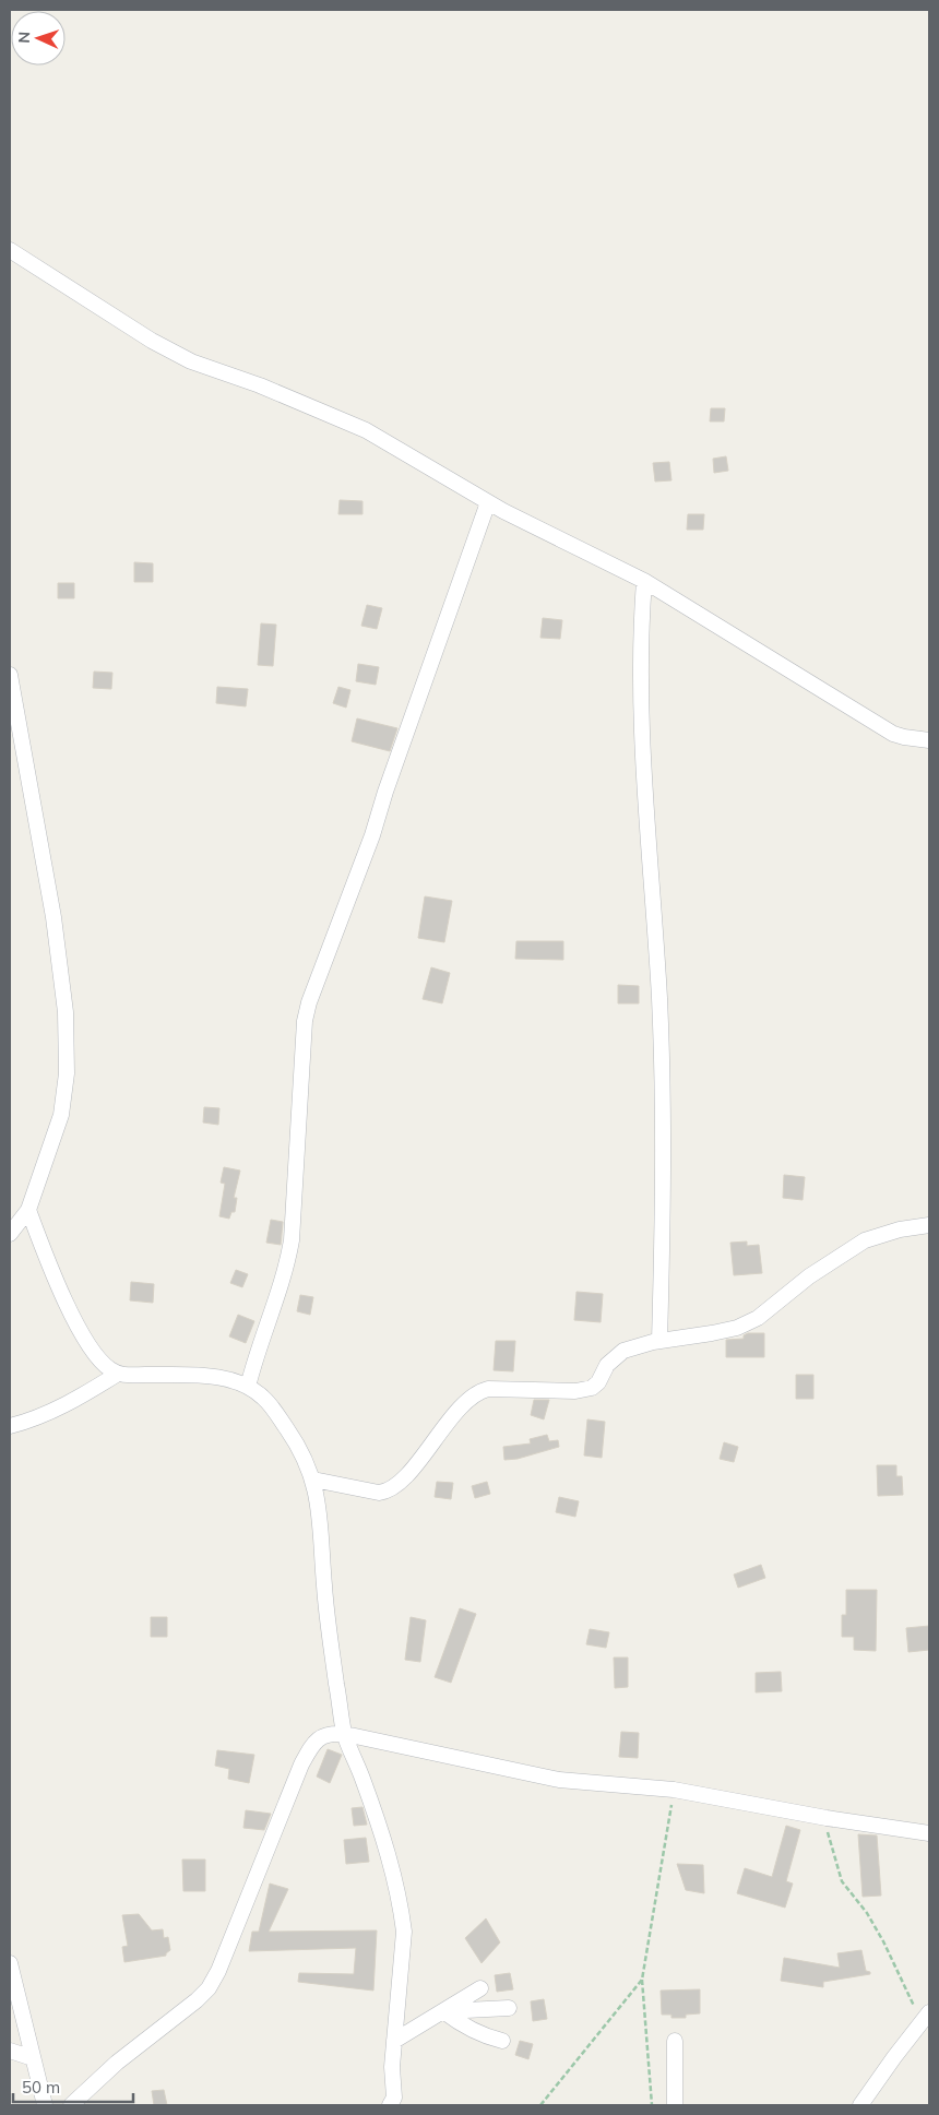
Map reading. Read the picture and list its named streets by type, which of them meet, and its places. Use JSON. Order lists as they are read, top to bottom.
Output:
{
  "scale_bar": "50 m",
  "north": "left"
}
